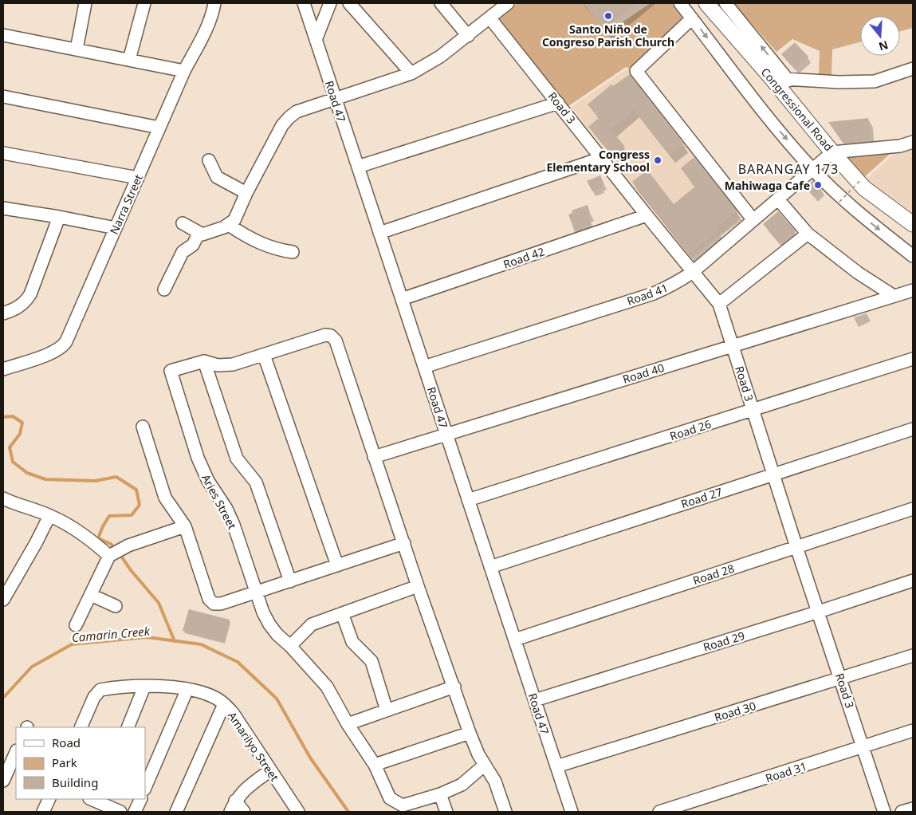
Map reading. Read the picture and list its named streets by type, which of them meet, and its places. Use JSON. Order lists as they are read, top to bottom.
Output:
{
  "streets": {
    "main road": ["Congressional Road"],
    "street": [
      "Road 47",
      "Road 3",
      "Narra Street",
      "Road 42",
      "Road 41",
      "Road 40",
      "Road 26",
      "Road 27",
      "Aries Street",
      "Road 28",
      "Road 29",
      "Road 30",
      "Amarilyo Street",
      "Road 31"
    ]
  },
  "crossings": [
    ["Road 47", "Road 42"],
    ["Road 47", "Road 41"],
    ["Road 47", "Road 40"],
    ["Road 47", "Road 26"],
    ["Road 47", "Road 27"],
    ["Road 47", "Road 28"],
    ["Road 47", "Road 29"],
    ["Road 47", "Road 30"],
    ["Road 3", "Road 42"],
    ["Road 3", "Road 41"],
    ["Road 3", "Road 40"],
    ["Road 3", "Road 26"],
    ["Road 3", "Road 27"],
    ["Road 3", "Road 28"],
    ["Road 3", "Road 29"],
    ["Road 3", "Road 30"],
    ["Road 3", "Road 31"],
    ["Congressional Road", "Road 41"]
  ],
  "districts": ["BARANGAY 173"],
  "water": ["Camarin Creek"],
  "places": ["Santo Niño de Congreso Parish Church", "Congress Elementary School", "Mahiwaga Cafe"],
  "legend": ["Road", "Park", "Building"],
  "north": "bottom"
}
